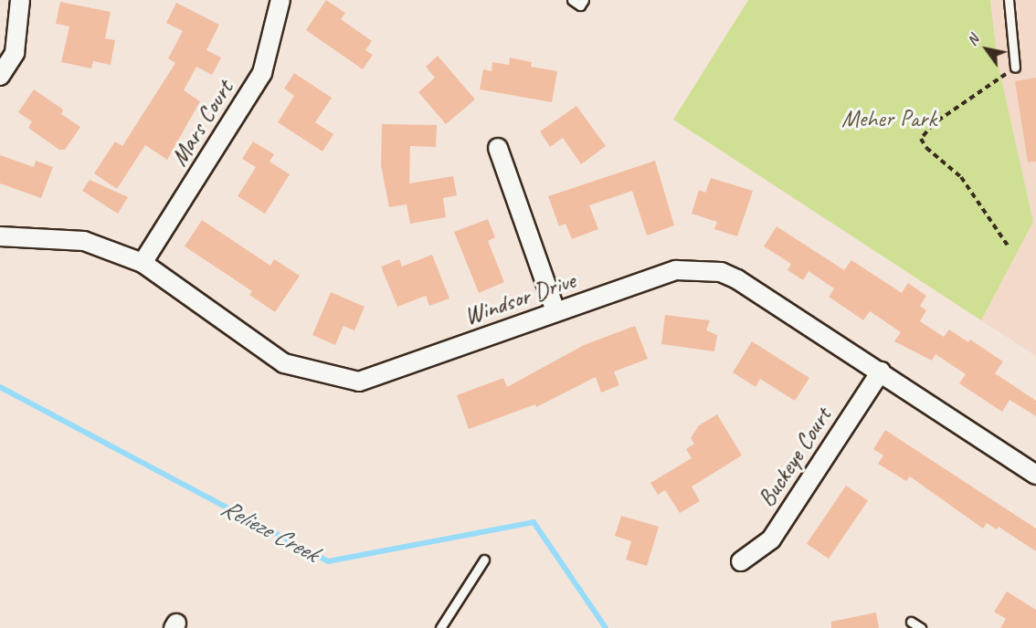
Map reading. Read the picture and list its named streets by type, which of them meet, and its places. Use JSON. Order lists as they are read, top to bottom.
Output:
{
  "streets": {
    "street": ["Mars Court", "Windsor Drive", "Buckeye Court"]
  },
  "crossings": [
    ["Mars Court", "Windsor Drive"],
    ["Windsor Drive", "Buckeye Court"]
  ],
  "water": ["Relieze Creek"],
  "parks": ["Meher Park"],
  "north": "top left"
}
